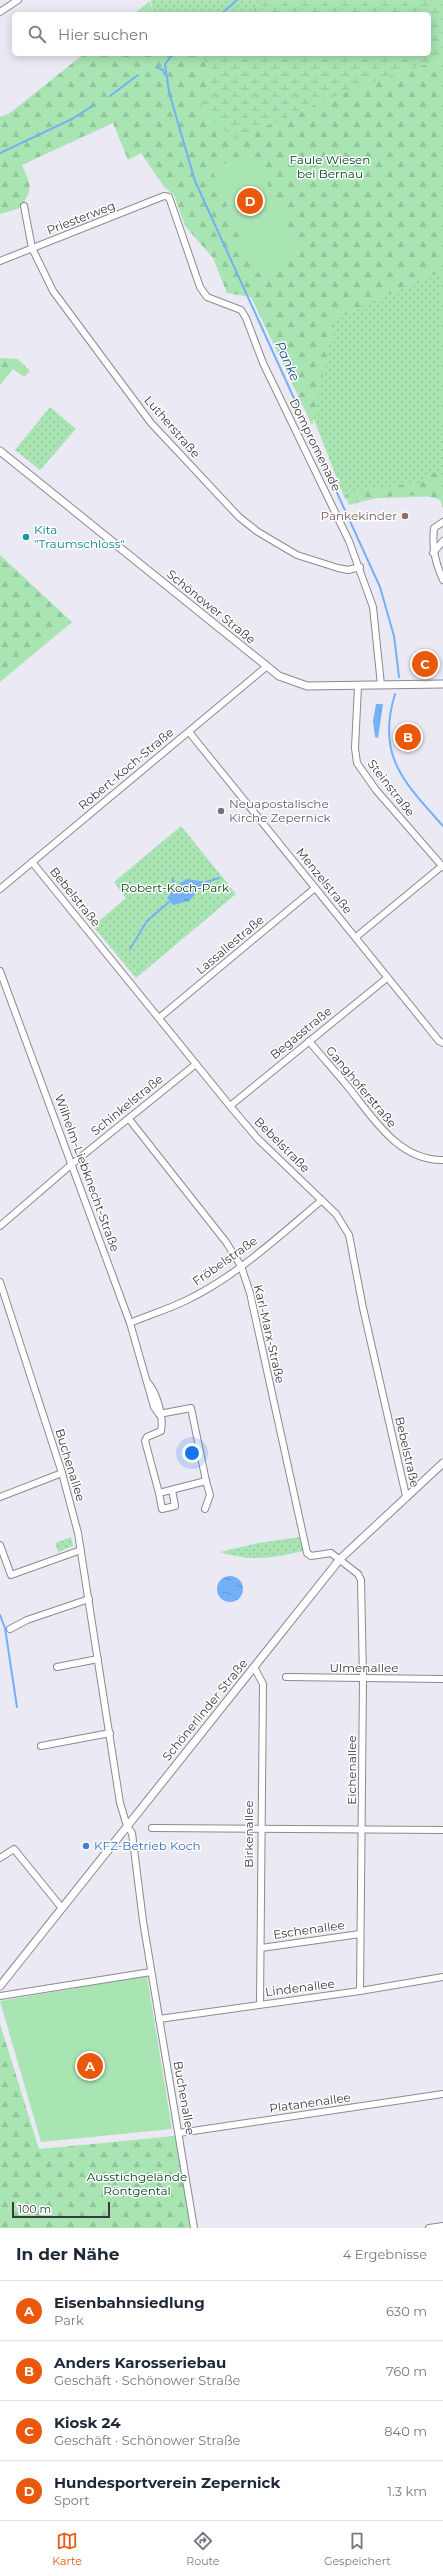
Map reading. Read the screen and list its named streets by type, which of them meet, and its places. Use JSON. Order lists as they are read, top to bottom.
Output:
{
  "streets": {
    "street": [
      "Priesterweg",
      "Lutherstraße",
      "Dompromenade",
      "Schönower Straße",
      "Robert-Koch-Straße",
      "Steinstraße",
      "Menzelstraße",
      "Bebelstraße",
      "Lassallestraße",
      "Begasstraße",
      "Ganghoferstraße",
      "Schinkelstraße",
      "Wilhelm-Liebknecht-Straße",
      "Fröbelstraße",
      "Karl-Marx-Straße",
      "Buchenallee",
      "Ulmenallee",
      "Schönerlinder Straße",
      "Eichenallee",
      "Birkenallee",
      "Eschenallee",
      "Lindenallee",
      "Platanenallee"
    ]
  },
  "crossings": [
    ["Priesterweg", "Lutherstraße"],
    ["Priesterweg", "Dompromenade"],
    ["Lutherstraße", "Dompromenade"],
    ["Dompromenade", "Schönower Straße"],
    ["Schönower Straße", "Robert-Koch-Straße"],
    ["Schönower Straße", "Steinstraße"],
    ["Robert-Koch-Straße", "Menzelstraße"],
    ["Robert-Koch-Straße", "Bebelstraße"],
    ["Menzelstraße", "Lassallestraße"],
    ["Menzelstraße", "Begasstraße"],
    ["Bebelstraße", "Lassallestraße"],
    ["Bebelstraße", "Begasstraße"],
    ["Bebelstraße", "Schinkelstraße"],
    ["Bebelstraße", "Fröbelstraße"],
    ["Bebelstraße", "Schönerlinder Straße"],
    ["Begasstraße", "Ganghoferstraße"],
    ["Schinkelstraße", "Wilhelm-Liebknecht-Straße"],
    ["Schinkelstraße", "Karl-Marx-Straße"],
    ["Wilhelm-Liebknecht-Straße", "Fröbelstraße"],
    ["Fröbelstraße", "Karl-Marx-Straße"],
    ["Karl-Marx-Straße", "Schönerlinder Straße"],
    ["Karl-Marx-Straße", "Eichenallee"],
    ["Buchenallee", "Schönerlinder Straße"],
    ["Buchenallee", "Lindenallee"],
    ["Buchenallee", "Platanenallee"],
    ["Ulmenallee", "Eichenallee"],
    ["Schönerlinder Straße", "Eichenallee"],
    ["Schönerlinder Straße", "Birkenallee"],
    ["Eichenallee", "Eschenallee"],
    ["Eichenallee", "Lindenallee"],
    ["Birkenallee", "Eschenallee"],
    ["Birkenallee", "Lindenallee"]
  ],
  "water": ["Panke"],
  "parks": ["Faule Wiesen bei Bernau", "Robert-Koch-Park", "Ausstichgelände Röntgental"],
  "places": [
    "Pankekinder",
    "Kita \"Traumschloss\"",
    "Neuapostalische Kirche Zepernick",
    "KFZ-Betrieb Koch"
  ],
  "scale_bar": "100 m",
  "page": {
    "search": "Hier suchen",
    "pins": [
      "D",
      "C",
      "B",
      "A"
    ],
    "scale": "100 m",
    "heading": ["In der Nähe", "4 Ergebnisse"],
    "list": [
      {
        "mark": "A",
        "name": "Eisenbahnsiedlung",
        "note": "Park",
        "value": "630 m"
      },
      {
        "mark": "B",
        "name": "Anders Karosseriebau",
        "note": "Geschäft · Schönower Straße",
        "value": "760 m"
      },
      {
        "mark": "C",
        "name": "Kiosk 24",
        "note": "Geschäft · Schönower Straße",
        "value": "840 m"
      },
      {
        "mark": "D",
        "name": "Hundesportverein Zepernick",
        "note": "Sport",
        "value": "1.3 km"
      }
    ],
    "nav": ["Karte", "Route", "Gespeichert"]
  }
}
